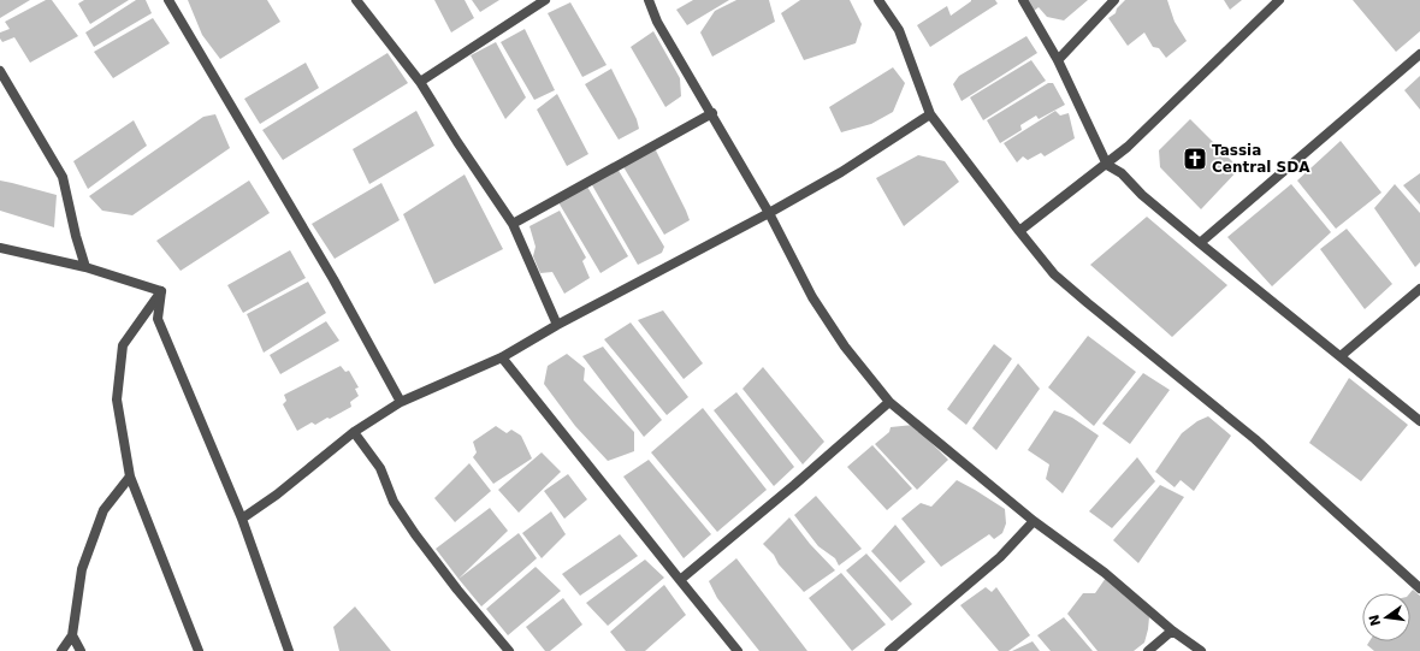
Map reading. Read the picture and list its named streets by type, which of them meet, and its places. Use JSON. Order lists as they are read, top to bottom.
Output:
{
  "places": {
    "church": ["Tassia Central SDA"]
  },
  "north": "left"
}
